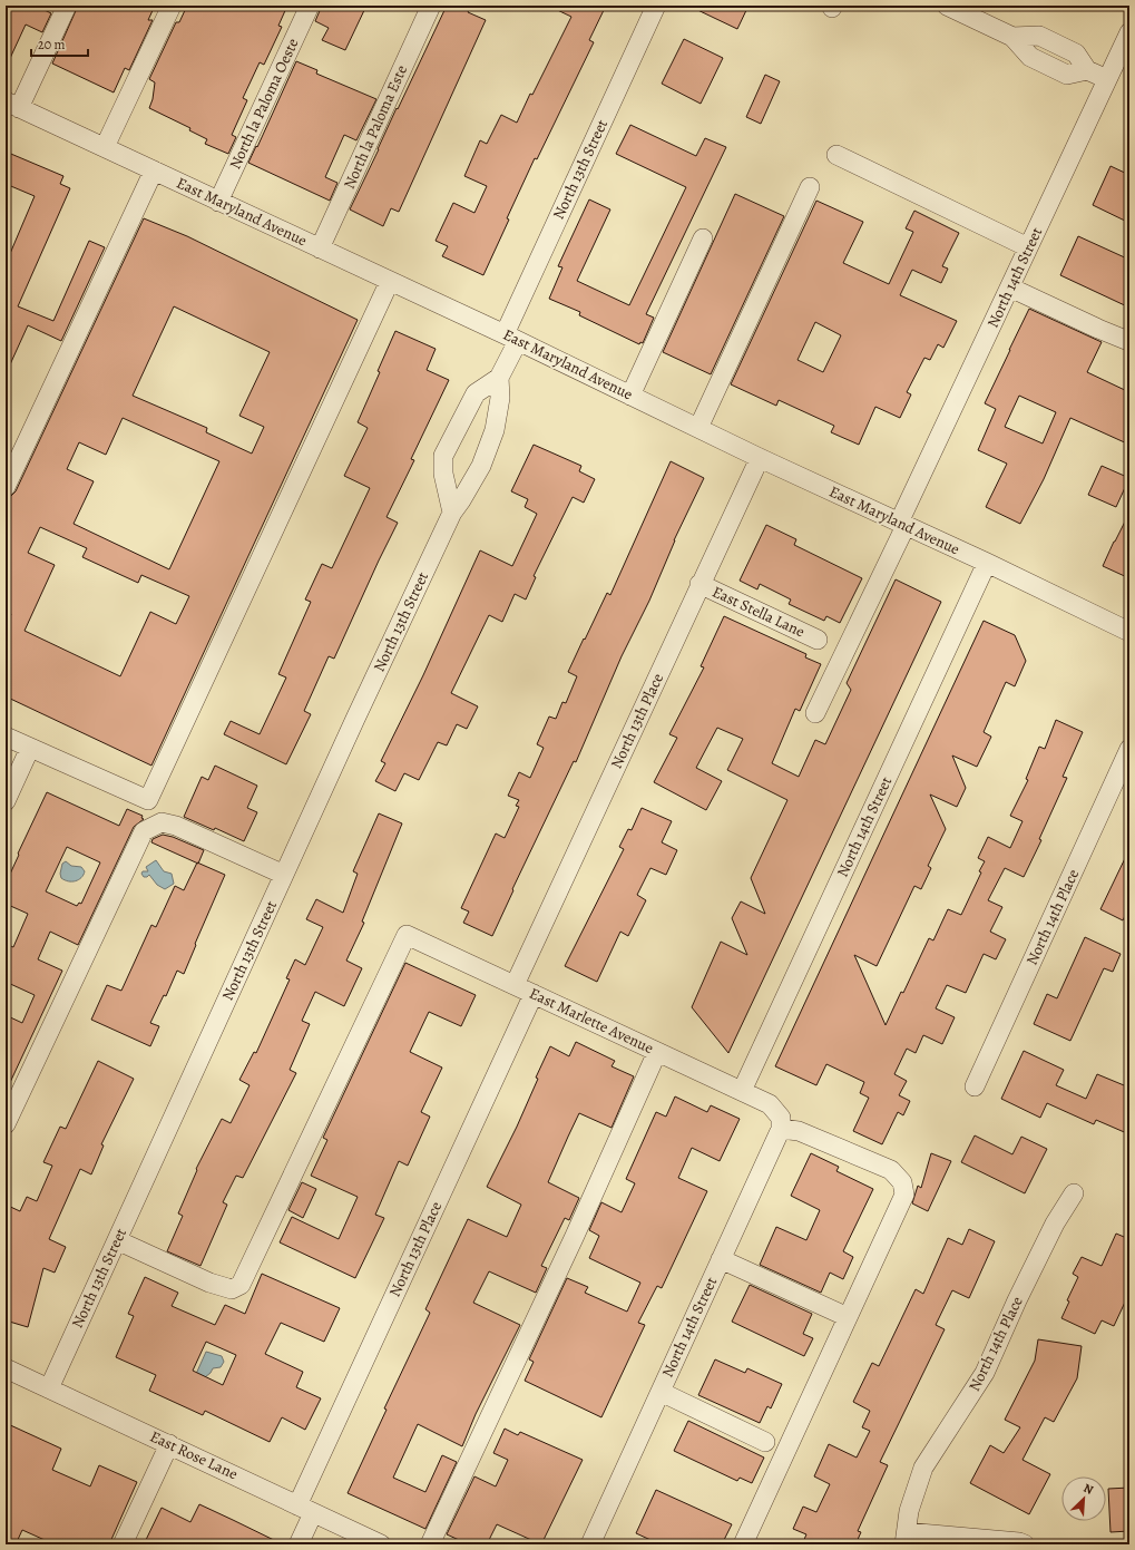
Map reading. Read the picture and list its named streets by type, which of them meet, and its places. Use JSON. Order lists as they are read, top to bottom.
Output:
{
  "streets": {
    "street": [
      "North la Paloma Oeste",
      "North la Paloma Este",
      "North 13th Street",
      "East Maryland Avenue",
      "North 14th Street",
      "East Stella Lane",
      "North 13th Place",
      "North 14th Place",
      "East Marlette Avenue",
      "East Rose Lane"
    ]
  },
  "crossings": [
    ["North la Paloma Oeste", "East Maryland Avenue"],
    ["North la Paloma Este", "East Maryland Avenue"],
    ["North 13th Street", "East Maryland Avenue"],
    ["North 13th Street", "East Marlette Avenue"],
    ["North 13th Street", "East Rose Lane"],
    ["East Maryland Avenue", "North 14th Street"],
    ["East Maryland Avenue", "North 13th Place"],
    ["North 14th Street", "East Marlette Avenue"],
    ["East Stella Lane", "North 13th Place"],
    ["North 13th Place", "East Marlette Avenue"],
    ["North 13th Place", "East Rose Lane"]
  ],
  "scale_bar": "20 m",
  "north": "top right"
}
